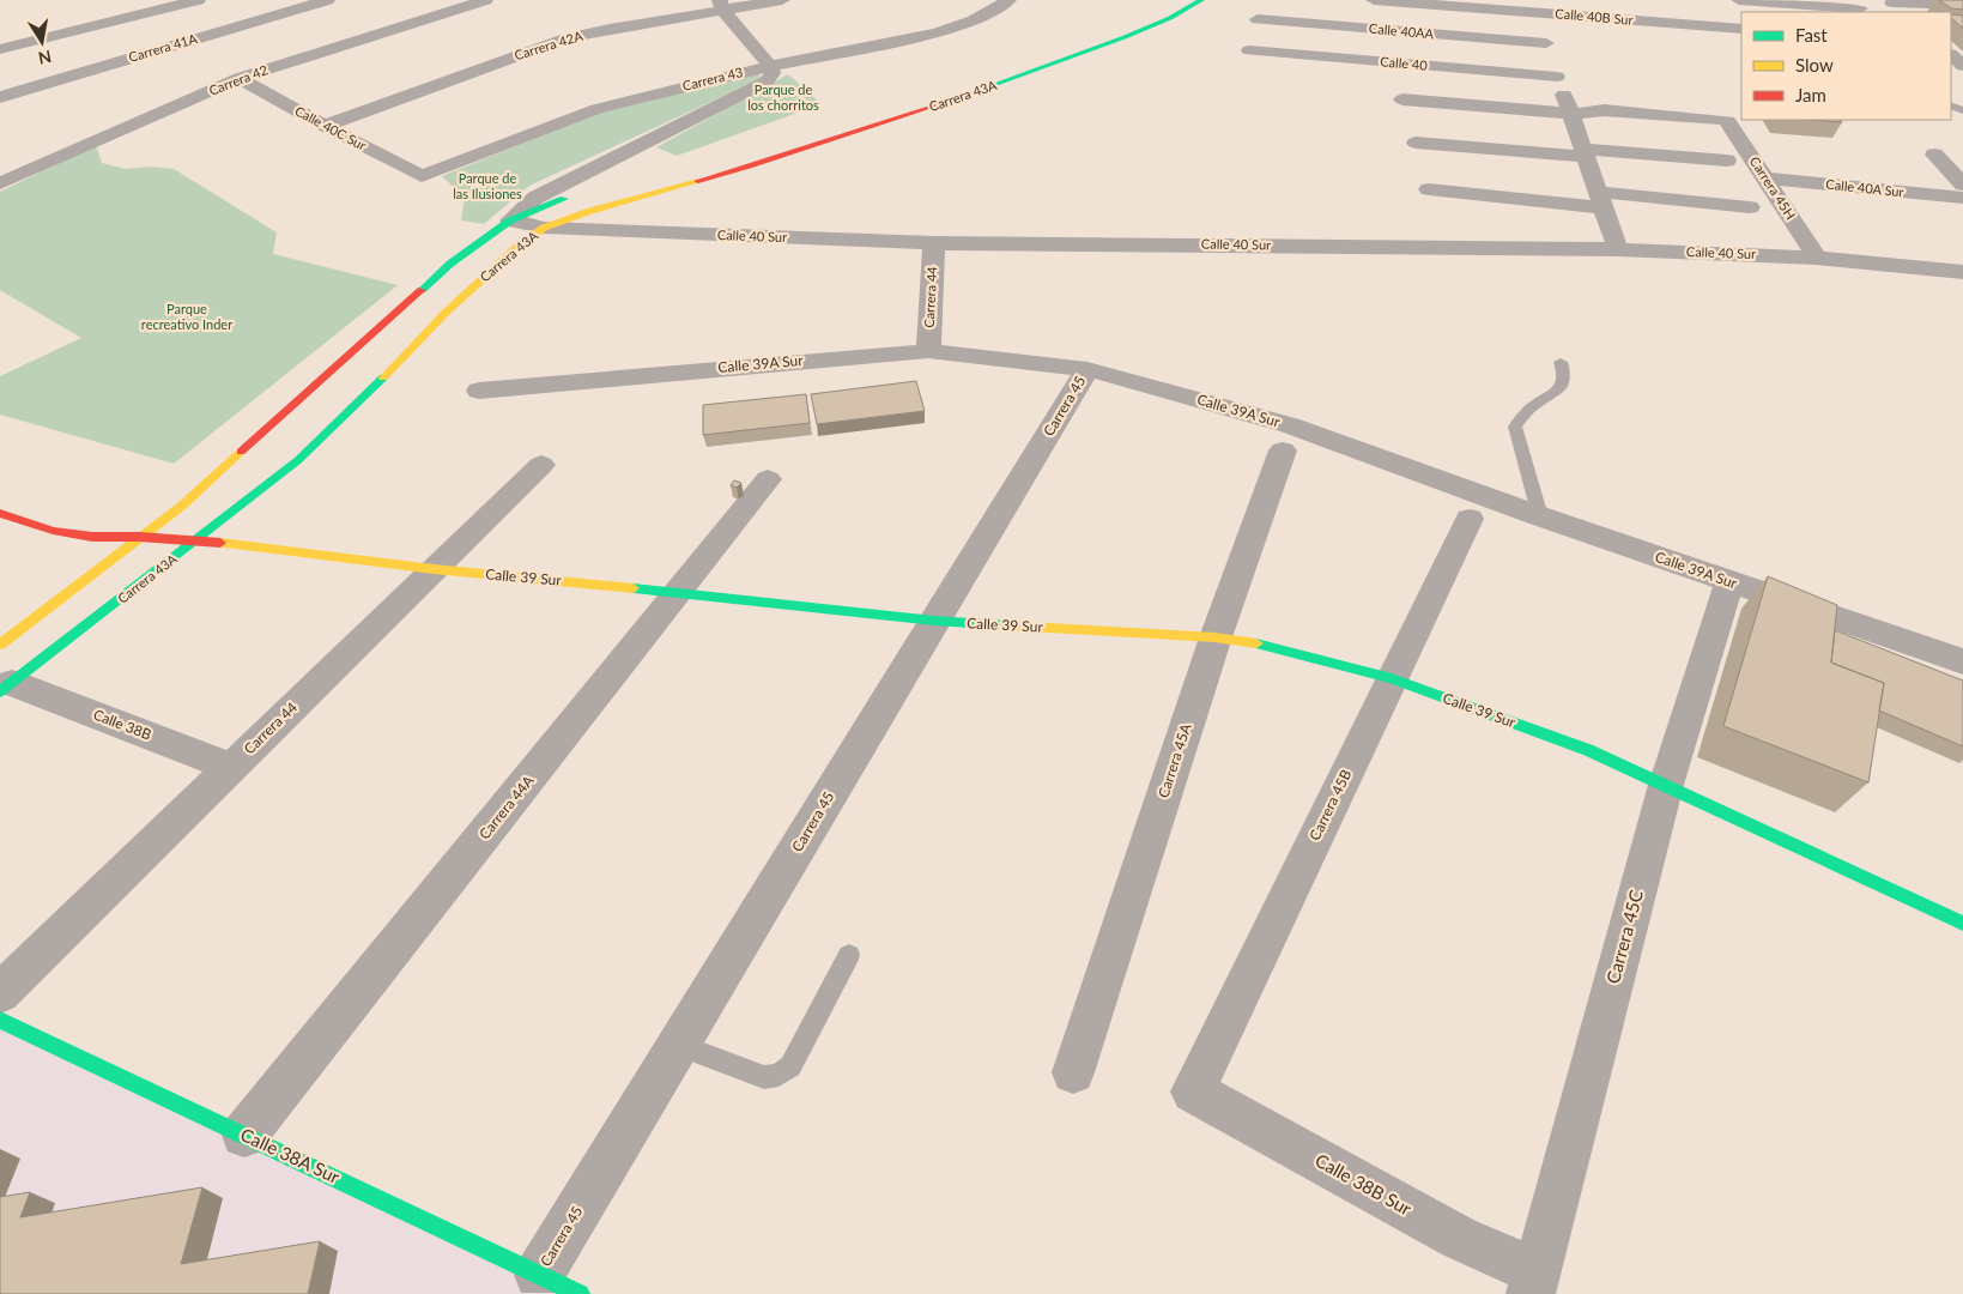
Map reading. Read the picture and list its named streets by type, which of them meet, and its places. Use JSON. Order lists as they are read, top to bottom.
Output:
{
  "streets": {
    "main road": ["Carrera 43A", "Calle 39 Sur", "Calle 38A Sur"],
    "street": [
      "Calle 40B Sur",
      "Calle 40AA",
      "Carrera 42A",
      "Carrera 41A",
      "Calle 40",
      "Carrera 43",
      "Carrera 42",
      "Calle 40C Sur",
      "Carrera 45H",
      "Calle 40A Sur",
      "Calle 40 Sur",
      "Carrera 44",
      "Calle 39A Sur",
      "Carrera 45",
      "Calle 38B",
      "Carrera 45A",
      "Carrera 45B",
      "Carrera 44A",
      "Carrera 45C",
      "Calle 38B Sur"
    ]
  },
  "crossings": [
    ["Carrera 42A", "Calle 40C Sur"],
    ["Carrera 43", "Carrera 43A"],
    ["Carrera 43", "Calle 40C Sur"],
    ["Carrera 42", "Calle 40C Sur"],
    ["Carrera 43A", "Calle 40 Sur"],
    ["Carrera 43A", "Calle 39 Sur"],
    ["Carrera 43A", "Calle 38B"],
    ["Carrera 45H", "Calle 40A Sur"],
    ["Carrera 45H", "Calle 40 Sur"],
    ["Calle 40 Sur", "Carrera 44"],
    ["Carrera 44", "Calle 39A Sur"],
    ["Carrera 44", "Calle 39 Sur"],
    ["Carrera 44", "Calle 38B"],
    ["Calle 39A Sur", "Carrera 45"],
    ["Calle 39A Sur", "Carrera 45C"],
    ["Carrera 45", "Calle 39 Sur"],
    ["Carrera 45", "Calle 38A Sur"],
    ["Calle 39 Sur", "Carrera 45A"],
    ["Calle 39 Sur", "Carrera 45B"],
    ["Calle 39 Sur", "Carrera 44A"],
    ["Calle 39 Sur", "Carrera 45C"],
    ["Carrera 45B", "Calle 38B Sur"],
    ["Carrera 44A", "Calle 38A Sur"],
    ["Carrera 45C", "Calle 38B Sur"]
  ],
  "parks": ["Parque de los chorritos", "Parque de las Ilusiones", "Parque recreativo Inder"],
  "legend": ["Fast", "Slow", "Jam"],
  "north": "bottom"
}
